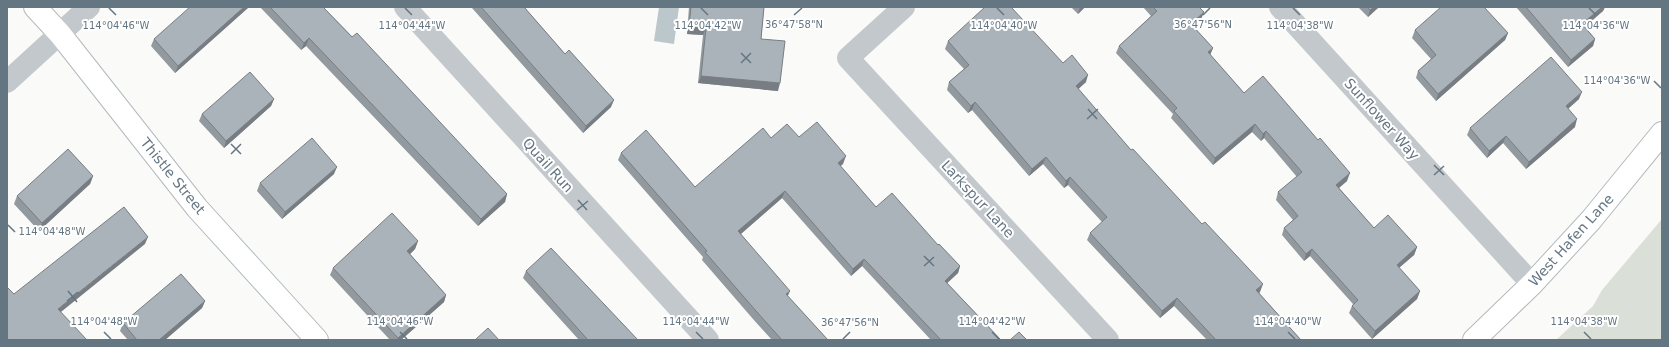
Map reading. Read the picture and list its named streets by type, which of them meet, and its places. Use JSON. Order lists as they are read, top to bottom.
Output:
{
  "streets": {
    "street": [
      "Sunflower Way",
      "Quail Run",
      "Thistle Street",
      "Larkspur Lane",
      "West Hafen Lane"
    ]
  },
  "crossings": [
    ["Sunflower Way", "West Hafen Lane"]
  ],
  "coordinates": [
    "36°47'58\"N",
    "36°47'56\"N",
    "114°04'46\"W",
    "114°04'44\"W",
    "114°04'42\"W",
    "114°04'38\"W",
    "114°04'40\"W",
    "114°04'36\"W",
    "114°04'48\"W"
  ]
}
